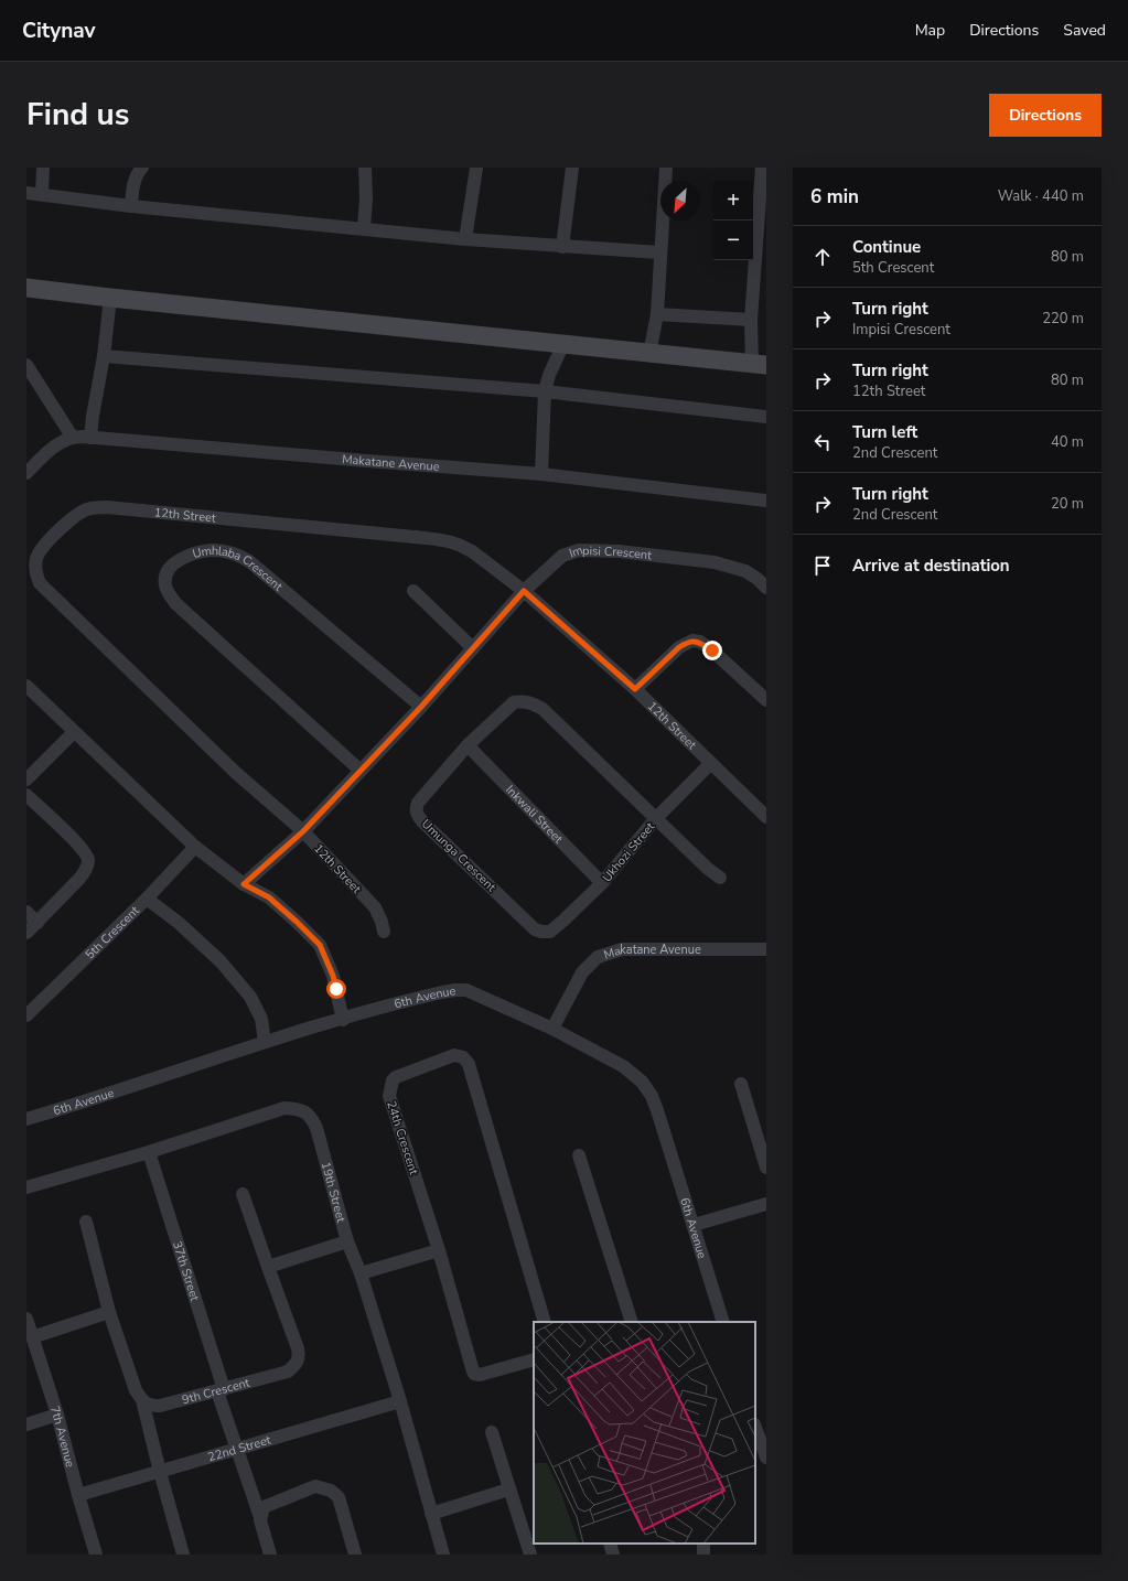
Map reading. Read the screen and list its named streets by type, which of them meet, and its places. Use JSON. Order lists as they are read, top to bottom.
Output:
{
  "streets": {
    "street": [
      "Makatane Avenue",
      "12th Street",
      "Impisi Crescent",
      "Umhlaba Crescent",
      "Inkwali Street",
      "Ukhozi Street",
      "Umunga Crescent",
      "5th Crescent",
      "6th Avenue",
      "24th Crescent",
      "19th Street",
      "37th Street",
      "9th Crescent",
      "7th Avenue",
      "22nd Street"
    ]
  },
  "crossings": [
    ["Makatane Avenue", "6th Avenue"],
    ["12th Street", "Impisi Crescent"],
    ["12th Street", "Ukhozi Street"],
    ["Impisi Crescent", "Umhlaba Crescent"],
    ["Inkwali Street", "Ukhozi Street"],
    ["Inkwali Street", "Umunga Crescent"],
    ["Ukhozi Street", "Umunga Crescent"],
    ["19th Street", "37th Street"],
    ["19th Street", "22nd Street"],
    ["37th Street", "9th Crescent"],
    ["37th Street", "22nd Street"],
    ["7th Avenue", "22nd Street"]
  ],
  "north": "bottom left",
  "page": {
    "header": "Citynav",
    "nav": ["Map", "Directions", "Saved"],
    "title": "Find us",
    "buttons": "Directions",
    "heading": ["6 min", "Walk · 440 m"],
    "map_buttons": ["+", "−"],
    "list": [
      ["Continue", "5th Crescent", "80 m"],
      ["Turn right", "Impisi Crescent", "220 m"],
      ["Turn right", "12th Street", "80 m"],
      ["Turn left", "2nd Crescent", "40 m"],
      ["Turn right", "2nd Crescent", "20 m"],
      "Arrive at destination"
    ]
  }
}
